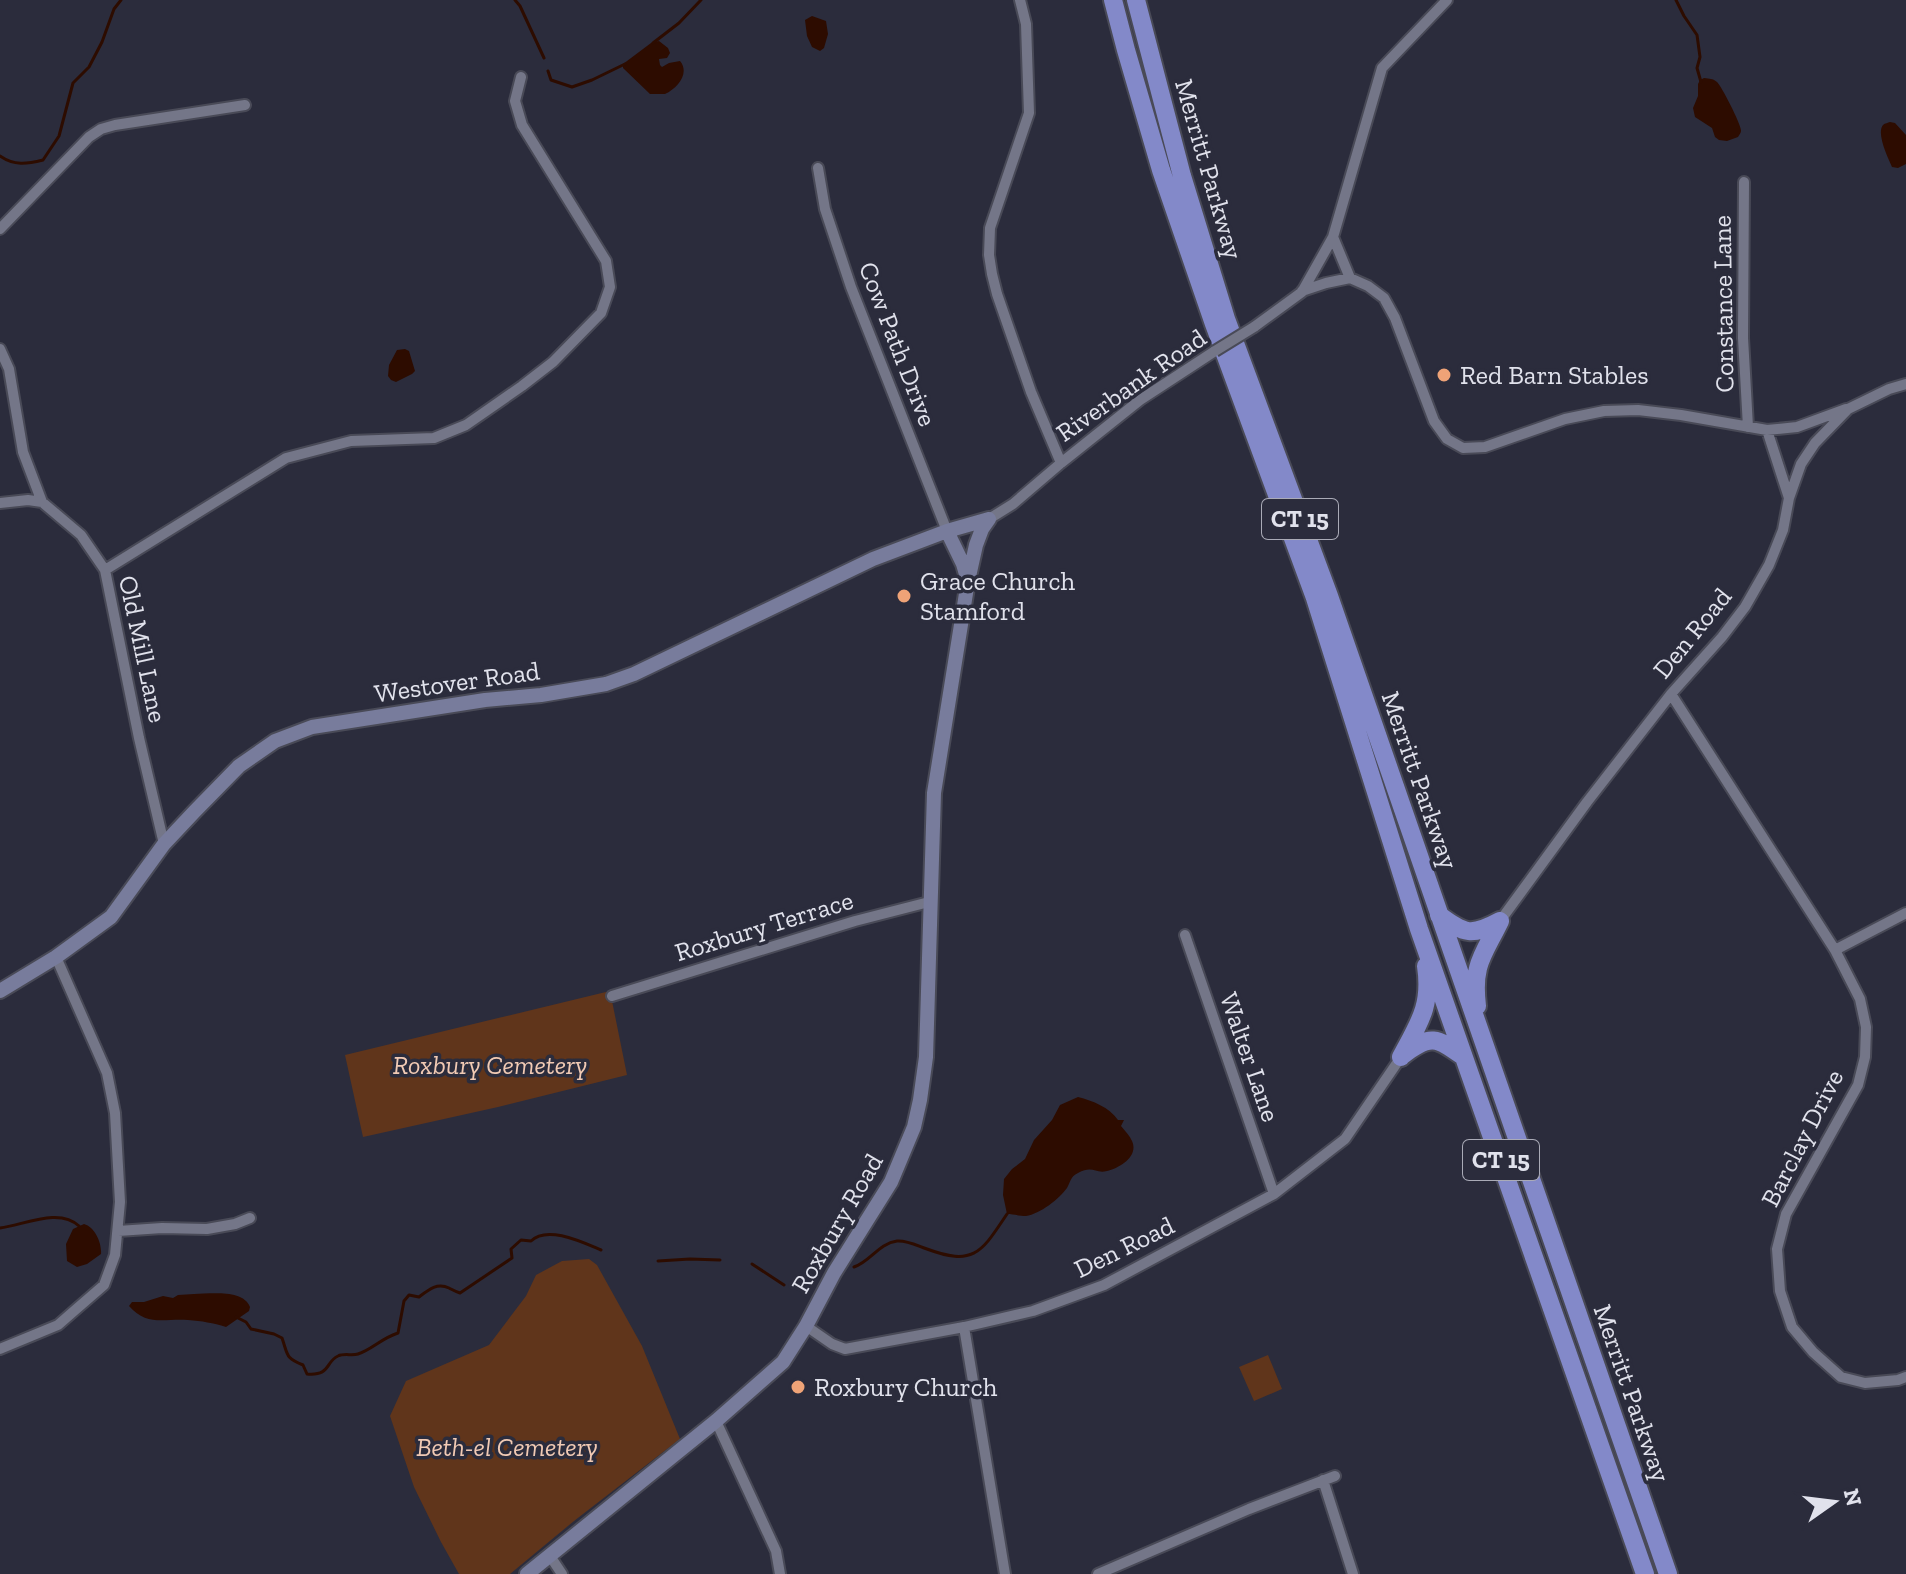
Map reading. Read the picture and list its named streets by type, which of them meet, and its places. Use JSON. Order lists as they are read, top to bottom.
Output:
{
  "streets": {
    "highway": ["Merritt Parkway", "CT 15"],
    "street": [
      "Constance Lane",
      "Cow Path Drive",
      "Riverbank Road",
      "Den Road",
      "Old Mill Lane",
      "Westover Road",
      "Roxbury Terrace",
      "Walter Lane",
      "Barclay Drive",
      "Roxbury Road"
    ]
  },
  "crossings": [
    ["Cow Path Drive", "Westover Road"],
    ["Riverbank Road", "Westover Road"],
    ["Riverbank Road", "Roxbury Road"],
    ["Den Road", "Walter Lane"],
    ["Den Road", "Barclay Drive"],
    ["Den Road", "Roxbury Road"],
    ["Old Mill Lane", "Westover Road"],
    ["Westover Road", "Roxbury Road"],
    ["Roxbury Terrace", "Roxbury Road"]
  ],
  "parks": ["Roxbury Cemetery", "Beth-el Cemetery"],
  "places": ["Red Barn Stables", "Grace Church Stamford", "Roxbury Church"],
  "north": "right"
}
